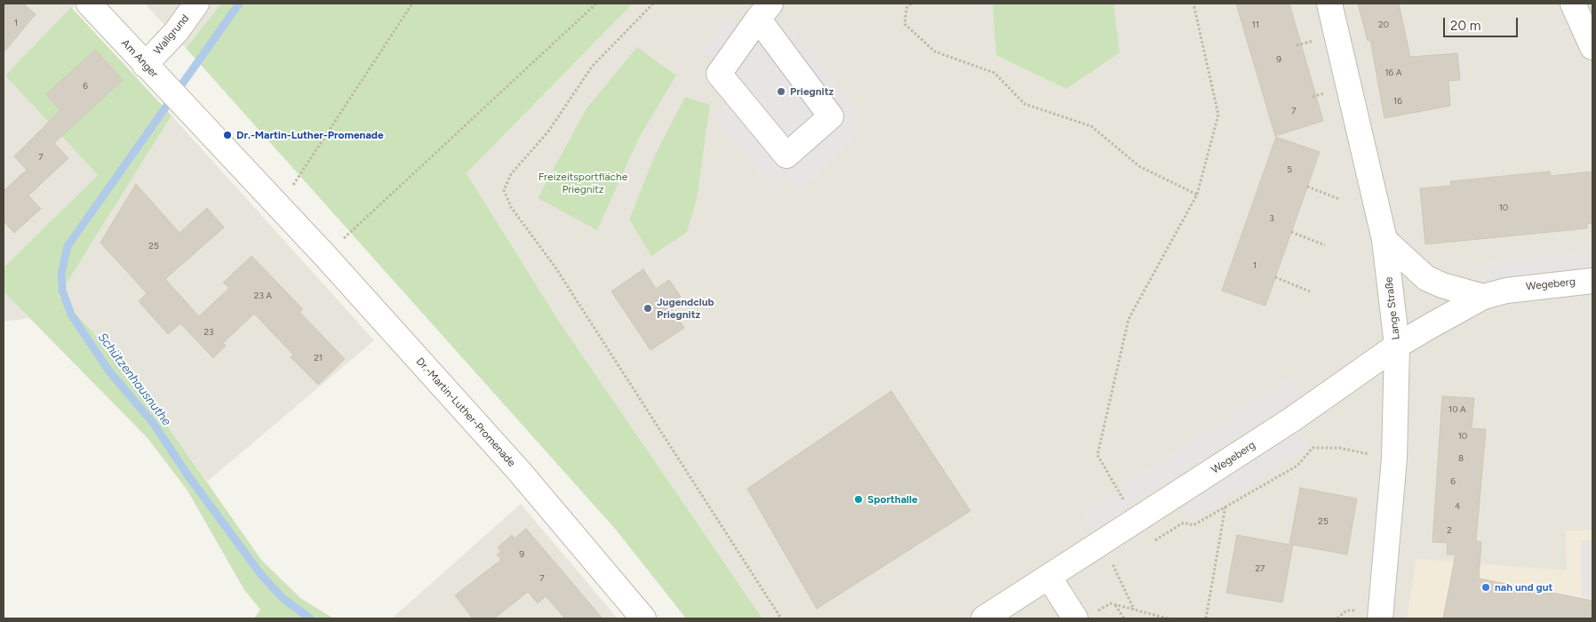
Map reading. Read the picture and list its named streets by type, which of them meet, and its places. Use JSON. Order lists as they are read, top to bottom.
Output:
{
  "streets": {
    "street": [
      "Wallgrund",
      "Am Anger",
      "Wegeberg",
      "Lange Straße",
      "Dr.-Martin-Luther-Promenade"
    ]
  },
  "crossings": [
    ["Wallgrund", "Am Anger"],
    ["Am Anger", "Dr.-Martin-Luther-Promenade"],
    ["Wegeberg", "Lange Straße"]
  ],
  "water": ["Schützenhausnuthe"],
  "parks": ["Freizeitsportfläche Priegnitz"],
  "places": [
    "Priegnitz",
    "Dr.-Martin-Luther-Promenade",
    "Jugendclub Priegnitz",
    "Sporthalle",
    "nah und gut"
  ],
  "house_numbers": [
    "1",
    "11",
    "20",
    "9",
    "16 A",
    "6",
    "16",
    "7",
    "7",
    "5",
    "10",
    "3",
    "25",
    "1",
    "23 A",
    "23",
    "21",
    "10 A",
    "10",
    "8",
    "6",
    "4",
    "25",
    "2",
    "9",
    "27",
    "7"
  ],
  "scale_bar": "20 m"
}
